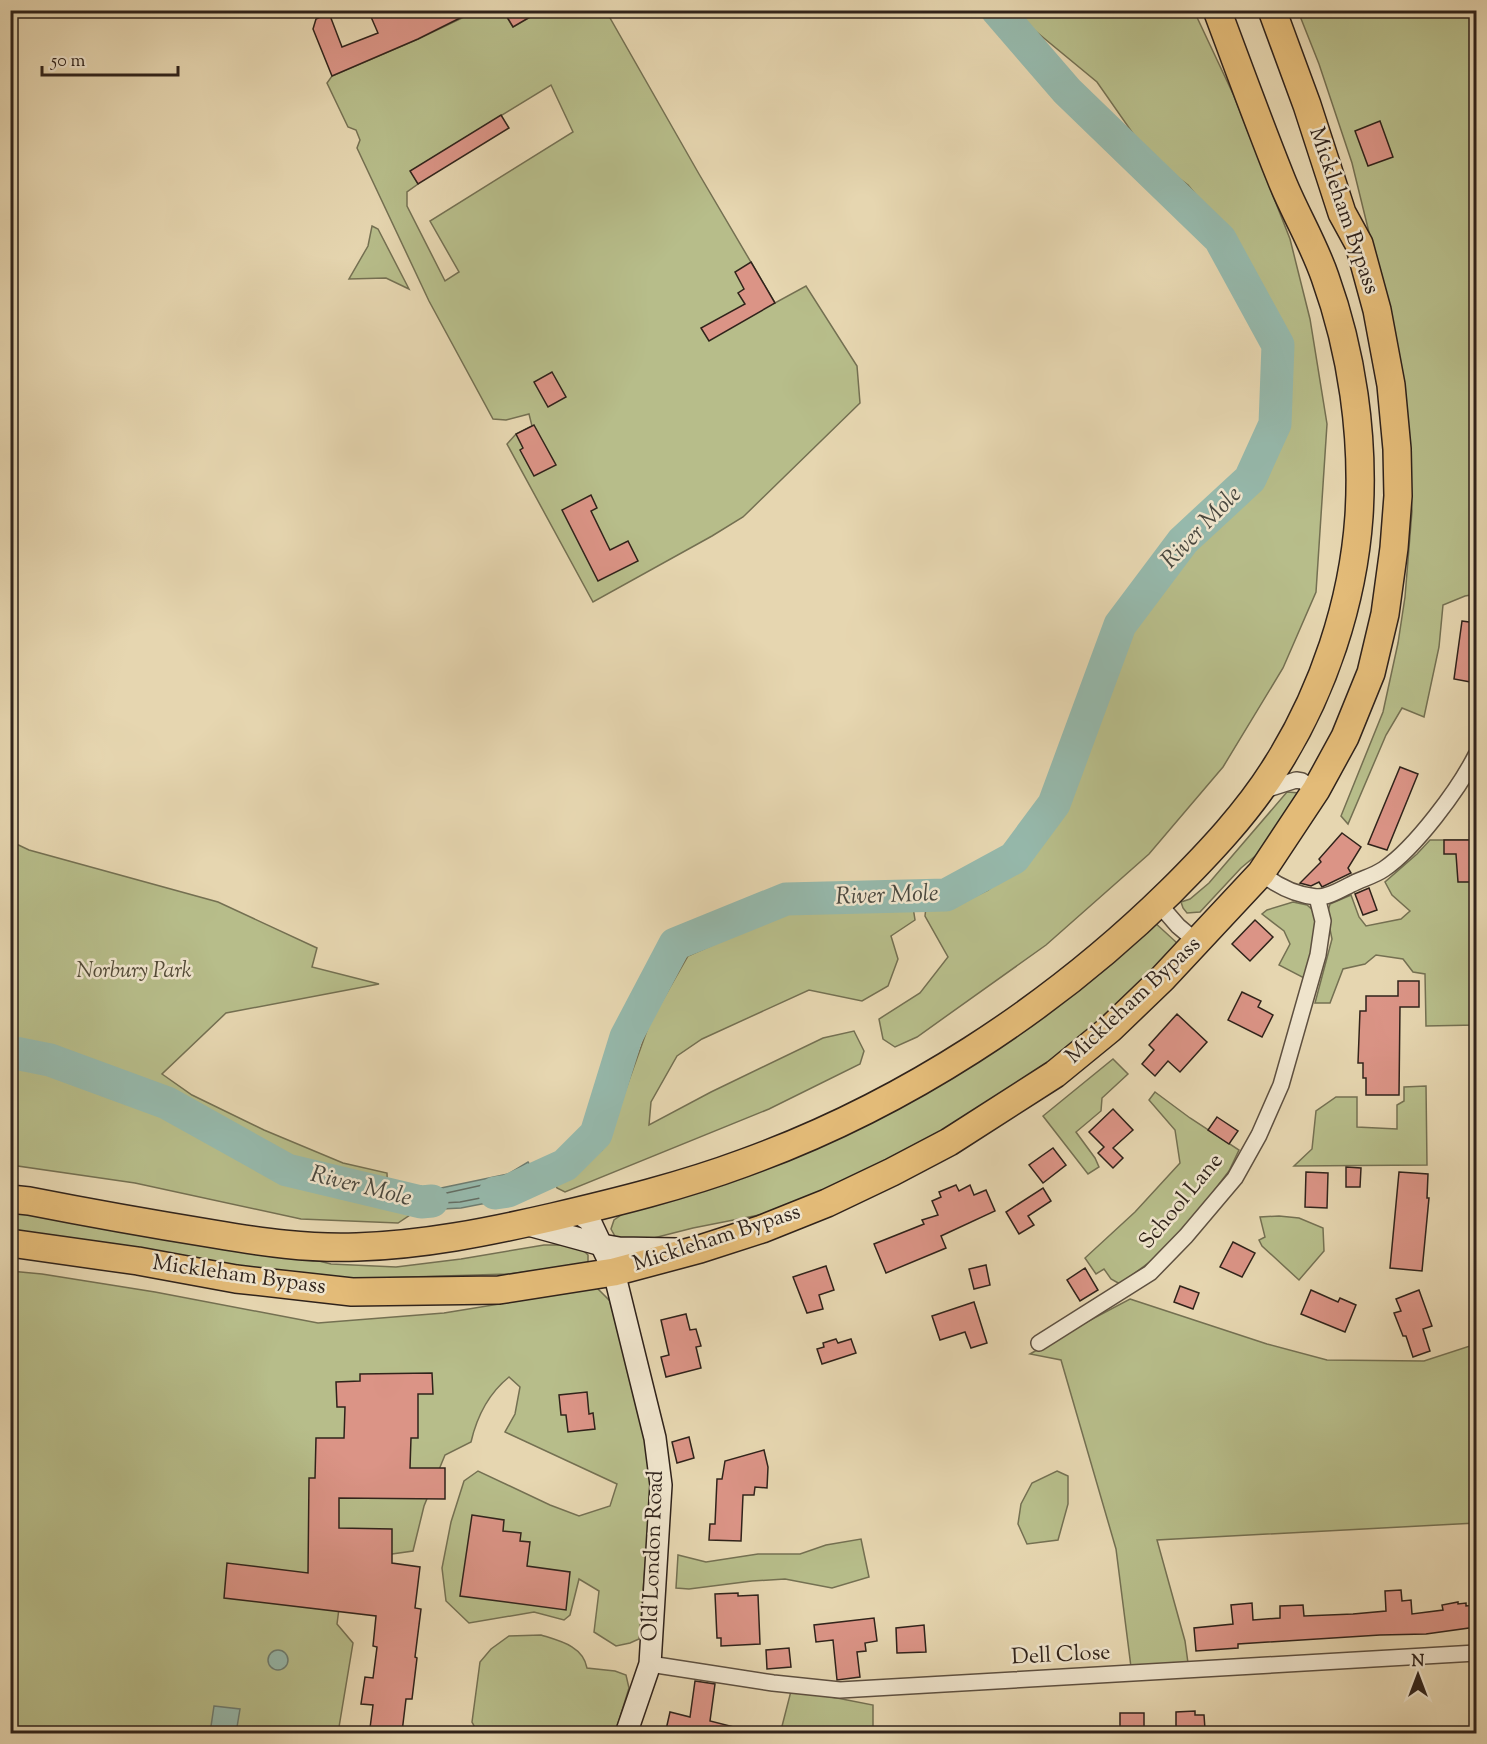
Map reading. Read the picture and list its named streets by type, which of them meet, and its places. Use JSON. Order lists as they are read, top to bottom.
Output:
{
  "streets": {
    "highway": ["Mickleham Bypass"],
    "main road": ["Old London Road"],
    "street": ["School Lane", "Dell Close"]
  },
  "crossings": [
    ["Mickleham Bypass", "Old London Road"],
    ["Old London Road", "Dell Close"]
  ],
  "water": ["River Mole"],
  "parks": ["Norbury Park"],
  "scale_bar": "50 m",
  "north": "top"
}
